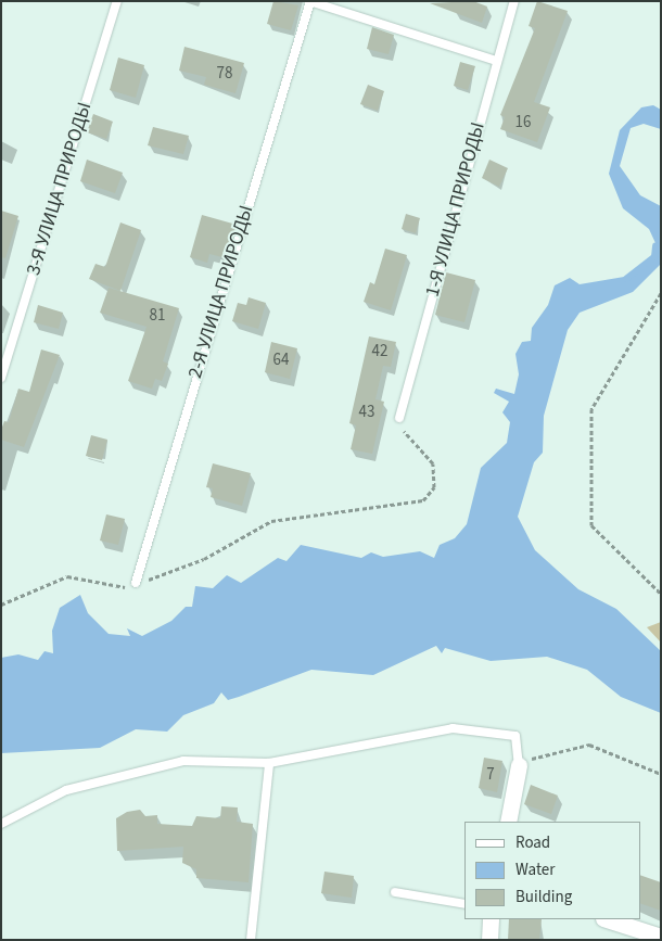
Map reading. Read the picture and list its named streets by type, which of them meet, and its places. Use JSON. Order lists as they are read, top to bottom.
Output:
{
  "streets": {
    "lane": ["3-Я УЛИЦА ПРИРОДЫ", "1-Я УЛИЦА ПРИРОДЫ", "2-Я УЛИЦА ПРИРОДЫ"]
  },
  "house_numbers": [
    "78",
    "16",
    "81",
    "42",
    "64",
    "43",
    "7"
  ],
  "legend": ["Road", "Water", "Building"]
}
